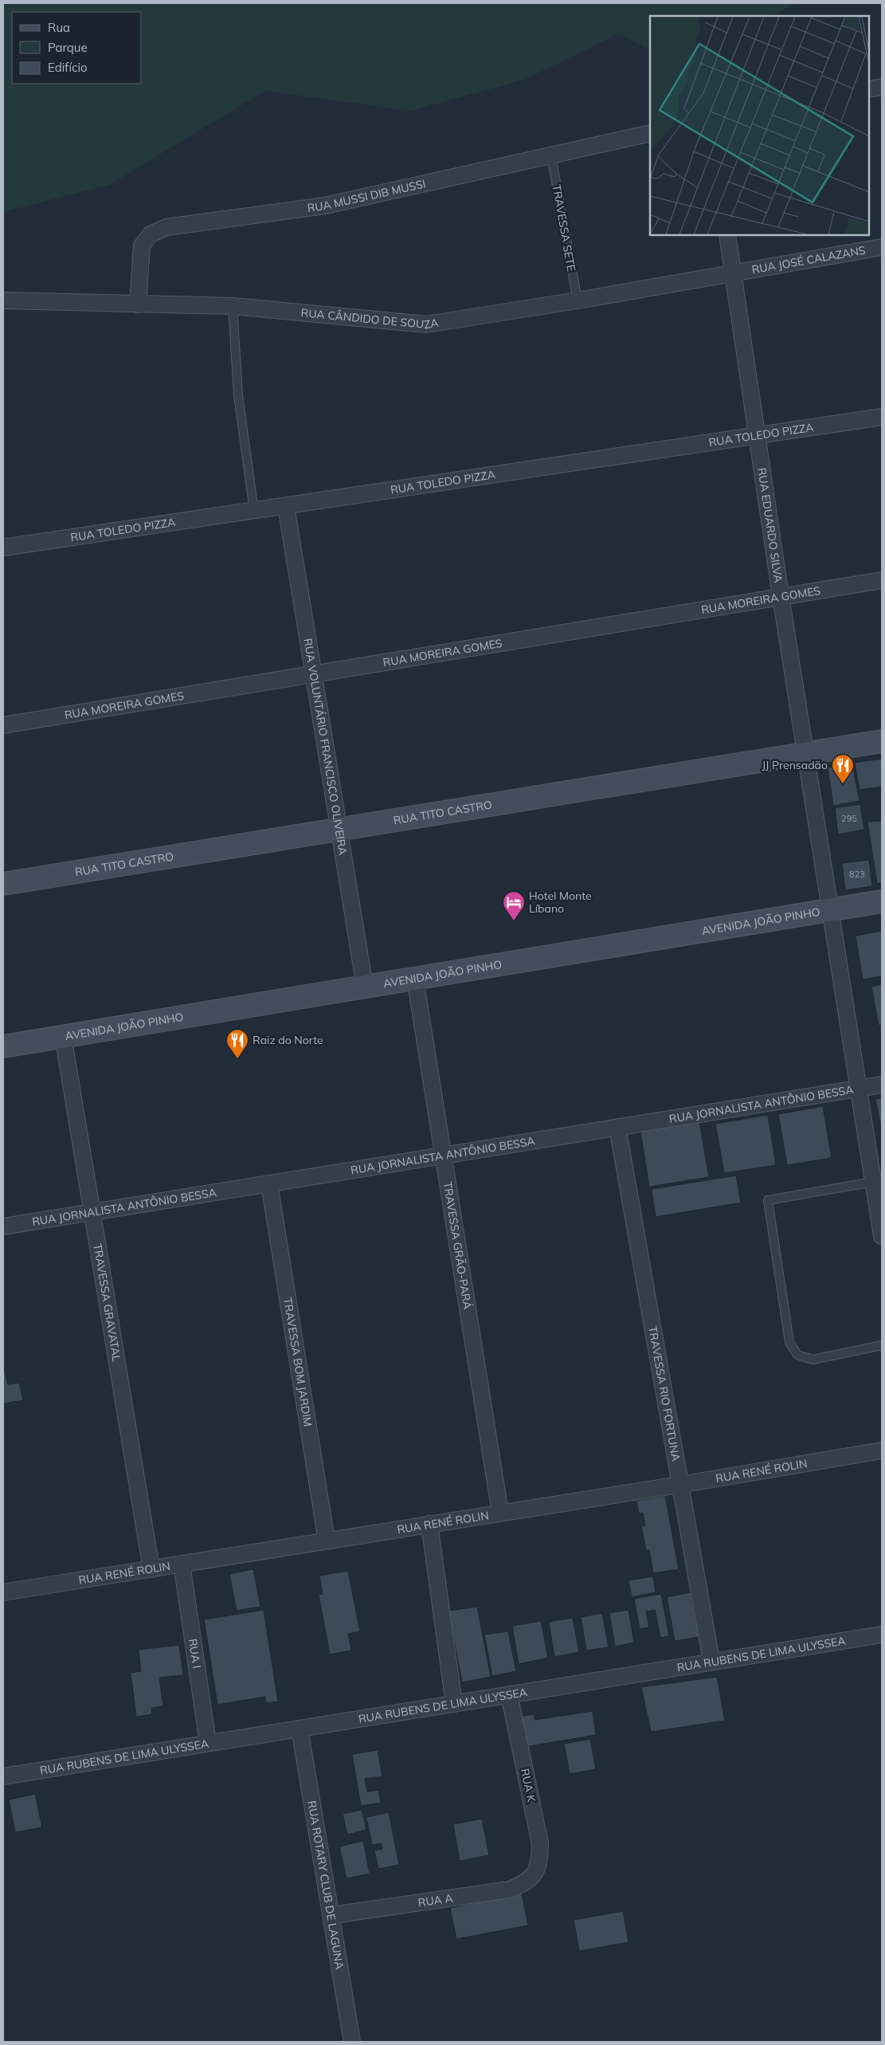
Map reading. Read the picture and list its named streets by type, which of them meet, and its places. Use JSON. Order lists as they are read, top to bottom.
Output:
{
  "streets": {
    "main road": ["RUA TITO CASTRO", "AVENIDA JOÃO PINHO"],
    "street": [
      "RUA MUSSI DIB MUSSI",
      "RUA JOSÉ CALAZANS",
      "RUA CÂNDIDO DE SOUZA",
      "RUA TOLEDO PIZZA",
      "RUA EDUARDO SILVA",
      "RUA MOREIRA GOMES",
      "RUA VOLUNTÁRIO FRANCISCO OLIVEIRA",
      "RUA JORNALISTA ANTÔNIO BESSA",
      "TRAVESSA GRÃO-PARÁ",
      "TRAVESSA GRAVATAL",
      "TRAVESSA BOM JARDIM",
      "TRAVESSA RIO FORTUNA",
      "RUA RENÉ ROLIN",
      "RUA I",
      "RUA RUBENS DE LIMA ULYSSEA",
      "RUA K",
      "RUA ROTARY CLUB DE LAGUNA",
      "RUA A"
    ],
    "lane": ["TRAVESSA SETE"]
  },
  "crossings": [
    ["RUA MUSSI DIB MUSSI", "TRAVESSA SETE"],
    ["RUA MUSSI DIB MUSSI", "RUA CÂNDIDO DE SOUZA"],
    ["TRAVESSA SETE", "RUA CÂNDIDO DE SOUZA"],
    ["RUA JOSÉ CALAZANS", "RUA CÂNDIDO DE SOUZA"],
    ["RUA JOSÉ CALAZANS", "RUA EDUARDO SILVA"],
    ["RUA CÂNDIDO DE SOUZA", "RUA EDUARDO SILVA"],
    ["RUA TOLEDO PIZZA", "RUA EDUARDO SILVA"],
    ["RUA TOLEDO PIZZA", "RUA VOLUNTÁRIO FRANCISCO OLIVEIRA"],
    ["RUA EDUARDO SILVA", "RUA MOREIRA GOMES"],
    ["RUA EDUARDO SILVA", "RUA TITO CASTRO"],
    ["RUA EDUARDO SILVA", "AVENIDA JOÃO PINHO"],
    ["RUA EDUARDO SILVA", "RUA JORNALISTA ANTÔNIO BESSA"],
    ["RUA MOREIRA GOMES", "RUA VOLUNTÁRIO FRANCISCO OLIVEIRA"],
    ["RUA VOLUNTÁRIO FRANCISCO OLIVEIRA", "RUA TITO CASTRO"],
    ["RUA VOLUNTÁRIO FRANCISCO OLIVEIRA", "AVENIDA JOÃO PINHO"],
    ["AVENIDA JOÃO PINHO", "TRAVESSA GRÃO-PARÁ"],
    ["AVENIDA JOÃO PINHO", "TRAVESSA GRAVATAL"],
    ["RUA JORNALISTA ANTÔNIO BESSA", "TRAVESSA GRÃO-PARÁ"],
    ["RUA JORNALISTA ANTÔNIO BESSA", "TRAVESSA GRAVATAL"],
    ["RUA JORNALISTA ANTÔNIO BESSA", "TRAVESSA BOM JARDIM"],
    ["RUA JORNALISTA ANTÔNIO BESSA", "TRAVESSA RIO FORTUNA"],
    ["TRAVESSA GRÃO-PARÁ", "RUA RENÉ ROLIN"],
    ["TRAVESSA GRAVATAL", "RUA RENÉ ROLIN"],
    ["TRAVESSA BOM JARDIM", "RUA RENÉ ROLIN"],
    ["TRAVESSA RIO FORTUNA", "RUA RENÉ ROLIN"],
    ["TRAVESSA RIO FORTUNA", "RUA RUBENS DE LIMA ULYSSEA"],
    ["RUA RENÉ ROLIN", "RUA I"],
    ["RUA I", "RUA RUBENS DE LIMA ULYSSEA"],
    ["RUA RUBENS DE LIMA ULYSSEA", "RUA K"],
    ["RUA RUBENS DE LIMA ULYSSEA", "RUA ROTARY CLUB DE LAGUNA"],
    ["RUA K", "RUA A"],
    ["RUA ROTARY CLUB DE LAGUNA", "RUA A"]
  ],
  "places": {
    "restaurant": ["JJ Prensadão", "Raiz do Norte"],
    "hotel": ["Hotel Monte Líbano"]
  },
  "house_numbers": ["295", "823"],
  "legend": ["Rua", "Parque", "Edifício"]
}
